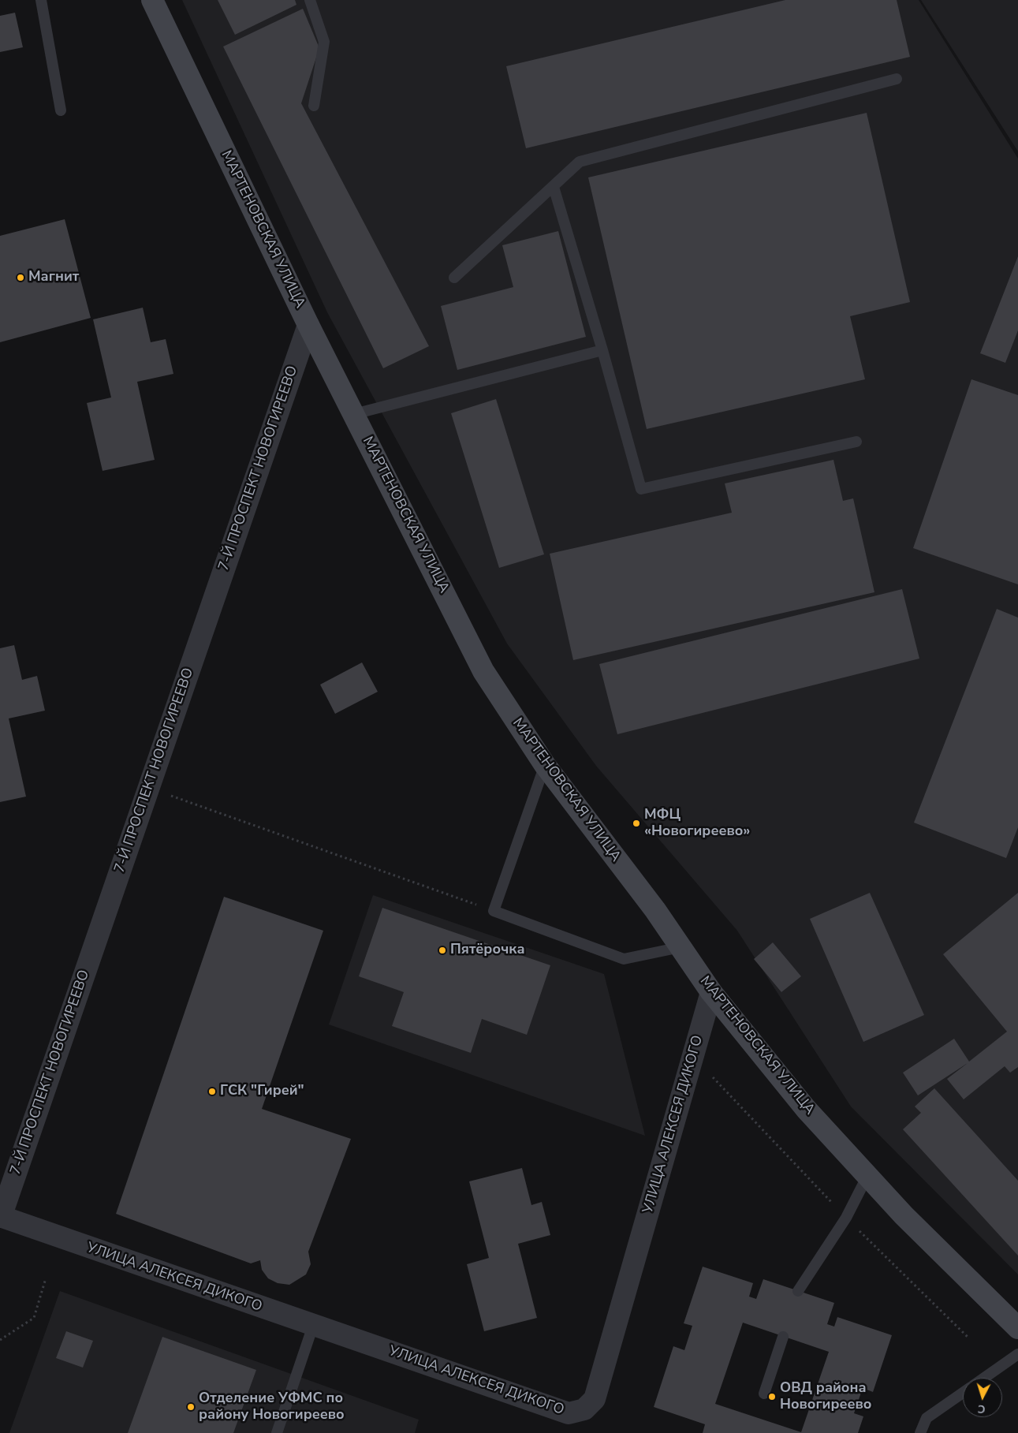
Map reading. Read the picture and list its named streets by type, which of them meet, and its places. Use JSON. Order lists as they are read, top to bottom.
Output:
{
  "streets": {
    "street": ["МАРТЕНОВСКАЯ УЛИЦА", "7-Й ПРОСПЕКТ НОВОГИРЕЕВО", "УЛИЦА АЛЕКСЕЯ ДИКОГО"]
  },
  "crossings": [
    ["МАРТЕНОВСКАЯ УЛИЦА", "7-Й ПРОСПЕКТ НОВОГИРЕЕВО"],
    ["МАРТЕНОВСКАЯ УЛИЦА", "УЛИЦА АЛЕКСЕЯ ДИКОГО"],
    ["7-Й ПРОСПЕКТ НОВОГИРЕЕВО", "УЛИЦА АЛЕКСЕЯ ДИКОГО"]
  ],
  "places": [
    "Магнит",
    "МФЦ «Новогиреево»",
    "Пятёрочка",
    "ГСК \"Гирей\"",
    "ОВД района Новогиреево",
    "Отделение УФМС по району Новогиреево"
  ],
  "north": "bottom"
}
